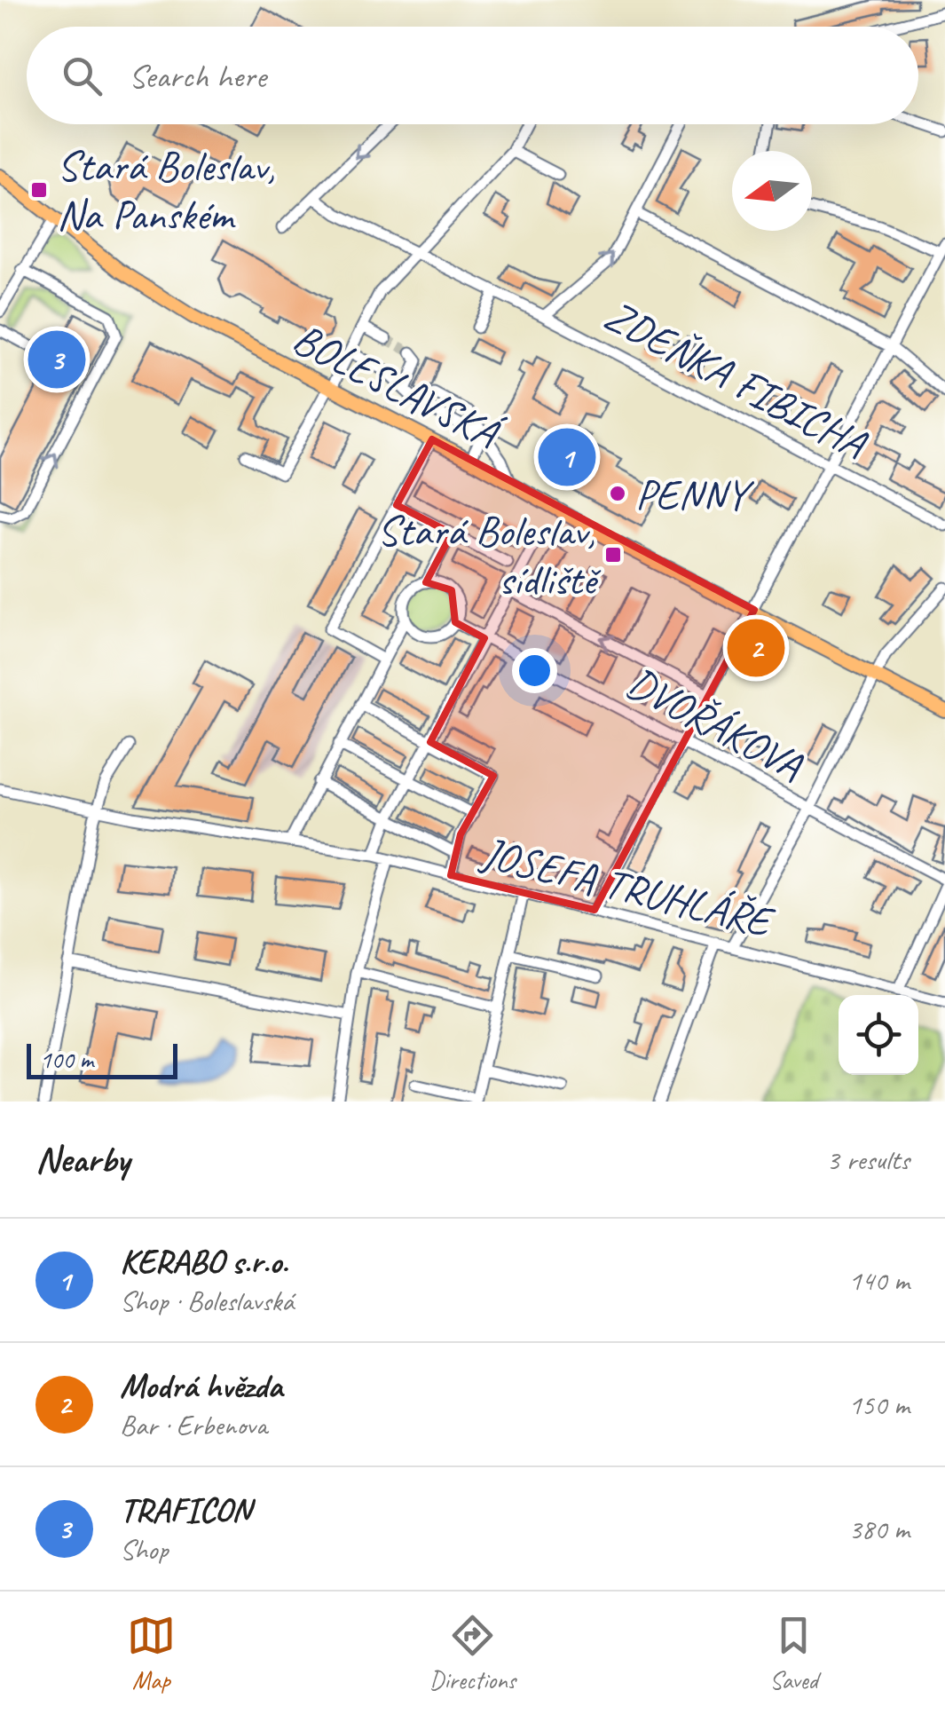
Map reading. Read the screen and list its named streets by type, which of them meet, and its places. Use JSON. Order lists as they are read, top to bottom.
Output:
{
  "streets": {
    "main road": ["BOLESLAVSKÁ"],
    "street": ["ZDEŇKA FIBICHA", "DVOŘÁKOVA", "JOSEFA TRUHLÁŘE"]
  },
  "places": {
    "transit": ["Stará Boleslav, Na Panském", "Stará Boleslav, sídliště"],
    "other": ["PENNY"]
  },
  "scale_bar": "100 m",
  "north": "left",
  "page": {
    "search": "Search here",
    "pins": ["3", "1", "2"],
    "scale": "100 m",
    "heading": ["Nearby", "3 results"],
    "list": [
      {
        "mark": "1",
        "name": "KERABO s.r.o.",
        "note": "Shop · Boleslavská",
        "value": "140 m"
      },
      {
        "mark": "2",
        "name": "Modrá hvězda",
        "note": "Bar · Erbenova",
        "value": "150 m"
      },
      {
        "mark": "3",
        "name": "TRAFICON",
        "note": "Shop",
        "value": "380 m"
      }
    ],
    "nav": ["Map", "Directions", "Saved"]
  }
}
